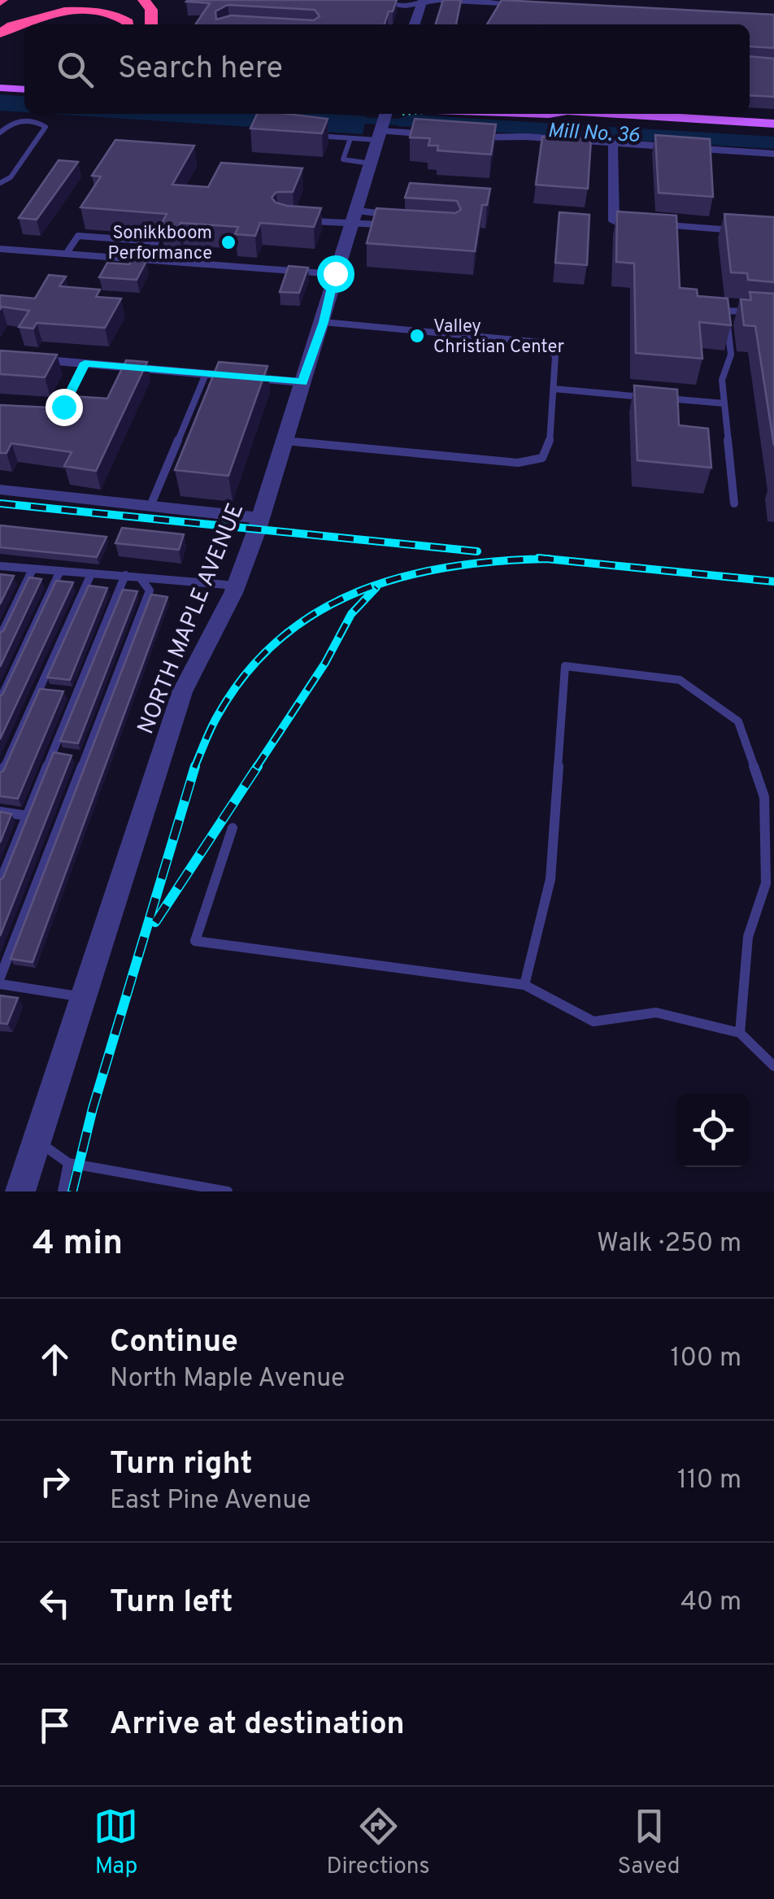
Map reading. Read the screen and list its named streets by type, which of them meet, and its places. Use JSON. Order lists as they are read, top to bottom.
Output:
{
  "streets": {
    "street": ["NORTH MAPLE AVENUE"]
  },
  "water": ["Mill No. 36"],
  "places": ["Sonikkboom Performance", "Valley Christian Center"],
  "page": {
    "search": "Search here",
    "heading": ["4 min", "Walk · 250 m"],
    "list": [
      ["Continue", "North Maple Avenue", "100 m"],
      ["Turn right", "East Pine Avenue", "110 m"],
      ["Turn left", "40 m"],
      "Arrive at destination"
    ],
    "nav": ["Map", "Directions", "Saved"]
  }
}
